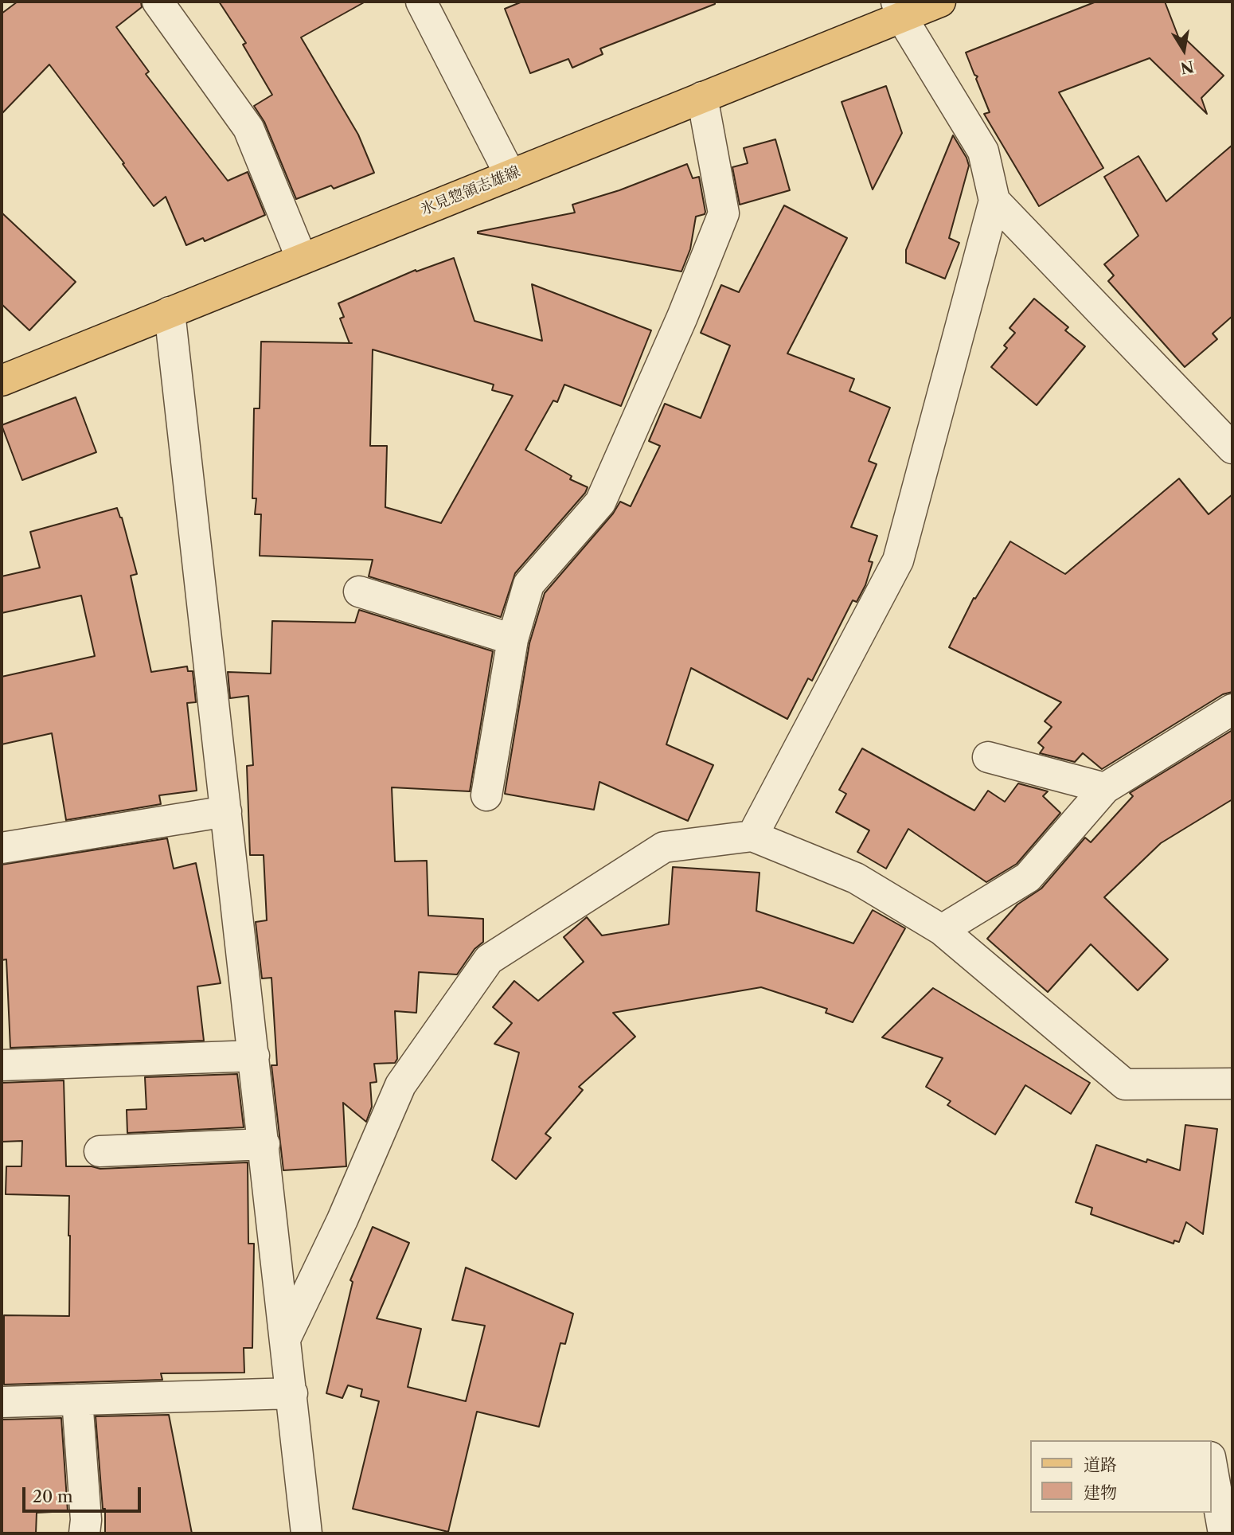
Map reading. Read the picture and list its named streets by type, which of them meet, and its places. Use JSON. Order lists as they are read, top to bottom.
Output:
{
  "streets": {
    "main road": ["氷見惣領志雄線"]
  },
  "legend": ["道路", "建物"],
  "scale_bar": "20 m",
  "north": "bottom"
}
